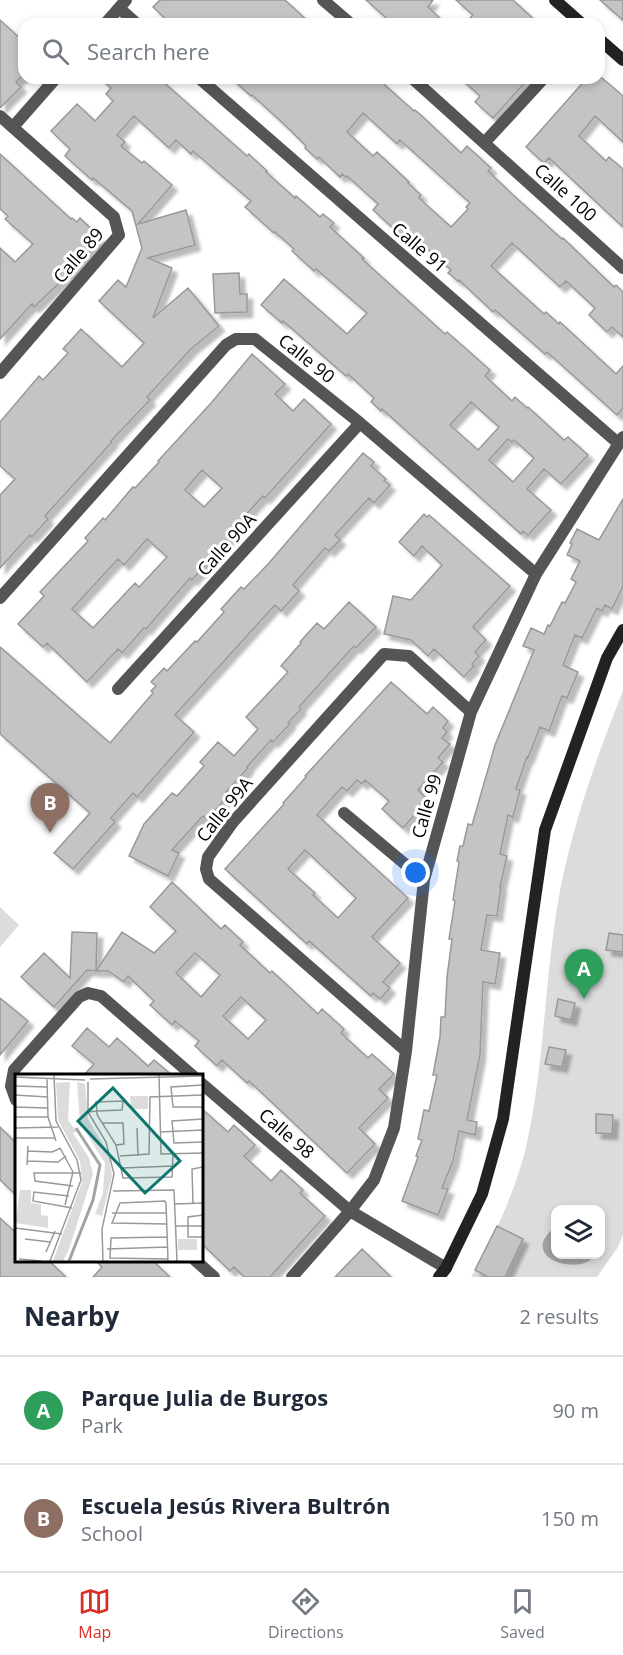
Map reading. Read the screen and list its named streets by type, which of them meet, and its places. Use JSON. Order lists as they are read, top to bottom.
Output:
{
  "streets": {
    "street": [
      "Calle 100",
      "Calle 91",
      "Calle 89",
      "Calle 90",
      "Calle 90A",
      "Calle 99",
      "Calle 99A",
      "Calle 98"
    ]
  },
  "crossings": [
    ["Calle 91", "Calle 99"],
    ["Calle 90", "Calle 90A"],
    ["Calle 90", "Calle 99"],
    ["Calle 99", "Calle 99A"],
    ["Calle 99", "Calle 98"]
  ],
  "page": {
    "search": "Search here",
    "pins": ["B", "A"],
    "heading": ["Nearby", "2 results"],
    "list": [
      {
        "mark": "A",
        "name": "Parque Julia de Burgos",
        "note": "Park",
        "value": "90 m"
      },
      {
        "mark": "B",
        "name": "Escuela Jesús Rivera Bultrón",
        "note": "School",
        "value": "150 m"
      }
    ],
    "nav": ["Map", "Directions", "Saved"]
  }
}
